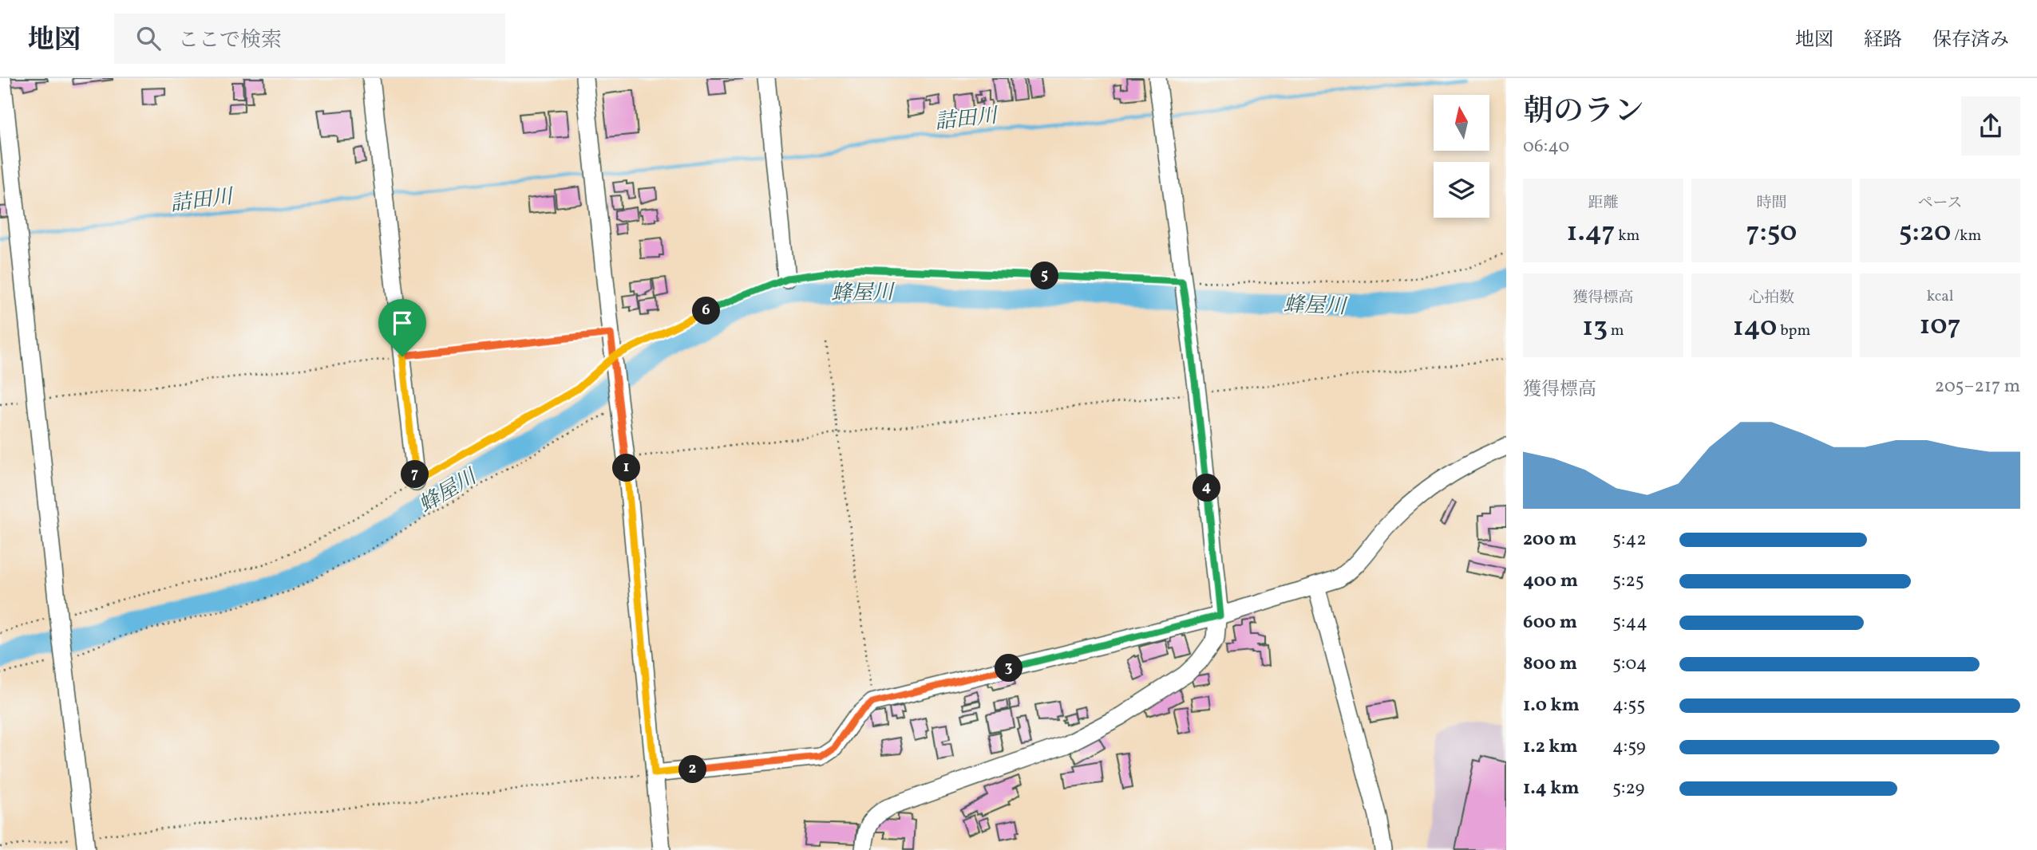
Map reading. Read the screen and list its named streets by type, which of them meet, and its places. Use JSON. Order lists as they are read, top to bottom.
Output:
{
  "water": ["詰田川", "蜂屋川"],
  "north": "top",
  "page": {
    "header": "地図",
    "search": "ここで検索",
    "nav": ["地図", "経路", "保存済み"],
    "heading": ["朝のラン", "06:40"],
    "stats": [
      ["距離", "1.47 km"],
      ["時間", "7:50"],
      ["ペース", "5:20 /km"],
      ["獲得標高", "13 m"],
      ["心拍数", "140 bpm"],
      ["kcal", "107"]
    ],
    "pins": [
      "5",
      "6",
      "1",
      "7",
      "4",
      "3",
      "2"
    ],
    "chart": ["獲得標高", "205–217 m"],
    "list": [
      {
        "name": "200 m",
        "note": "5:42"
      },
      {
        "name": "400 m",
        "note": "5:25"
      },
      {
        "name": "600 m",
        "note": "5:44"
      },
      {
        "name": "800 m",
        "note": "5:04"
      },
      {
        "name": "1.0 km",
        "note": "4:55"
      },
      {
        "name": "1.2 km",
        "note": "4:59"
      },
      {
        "name": "1.4 km",
        "note": "5:29"
      }
    ]
  }
}
